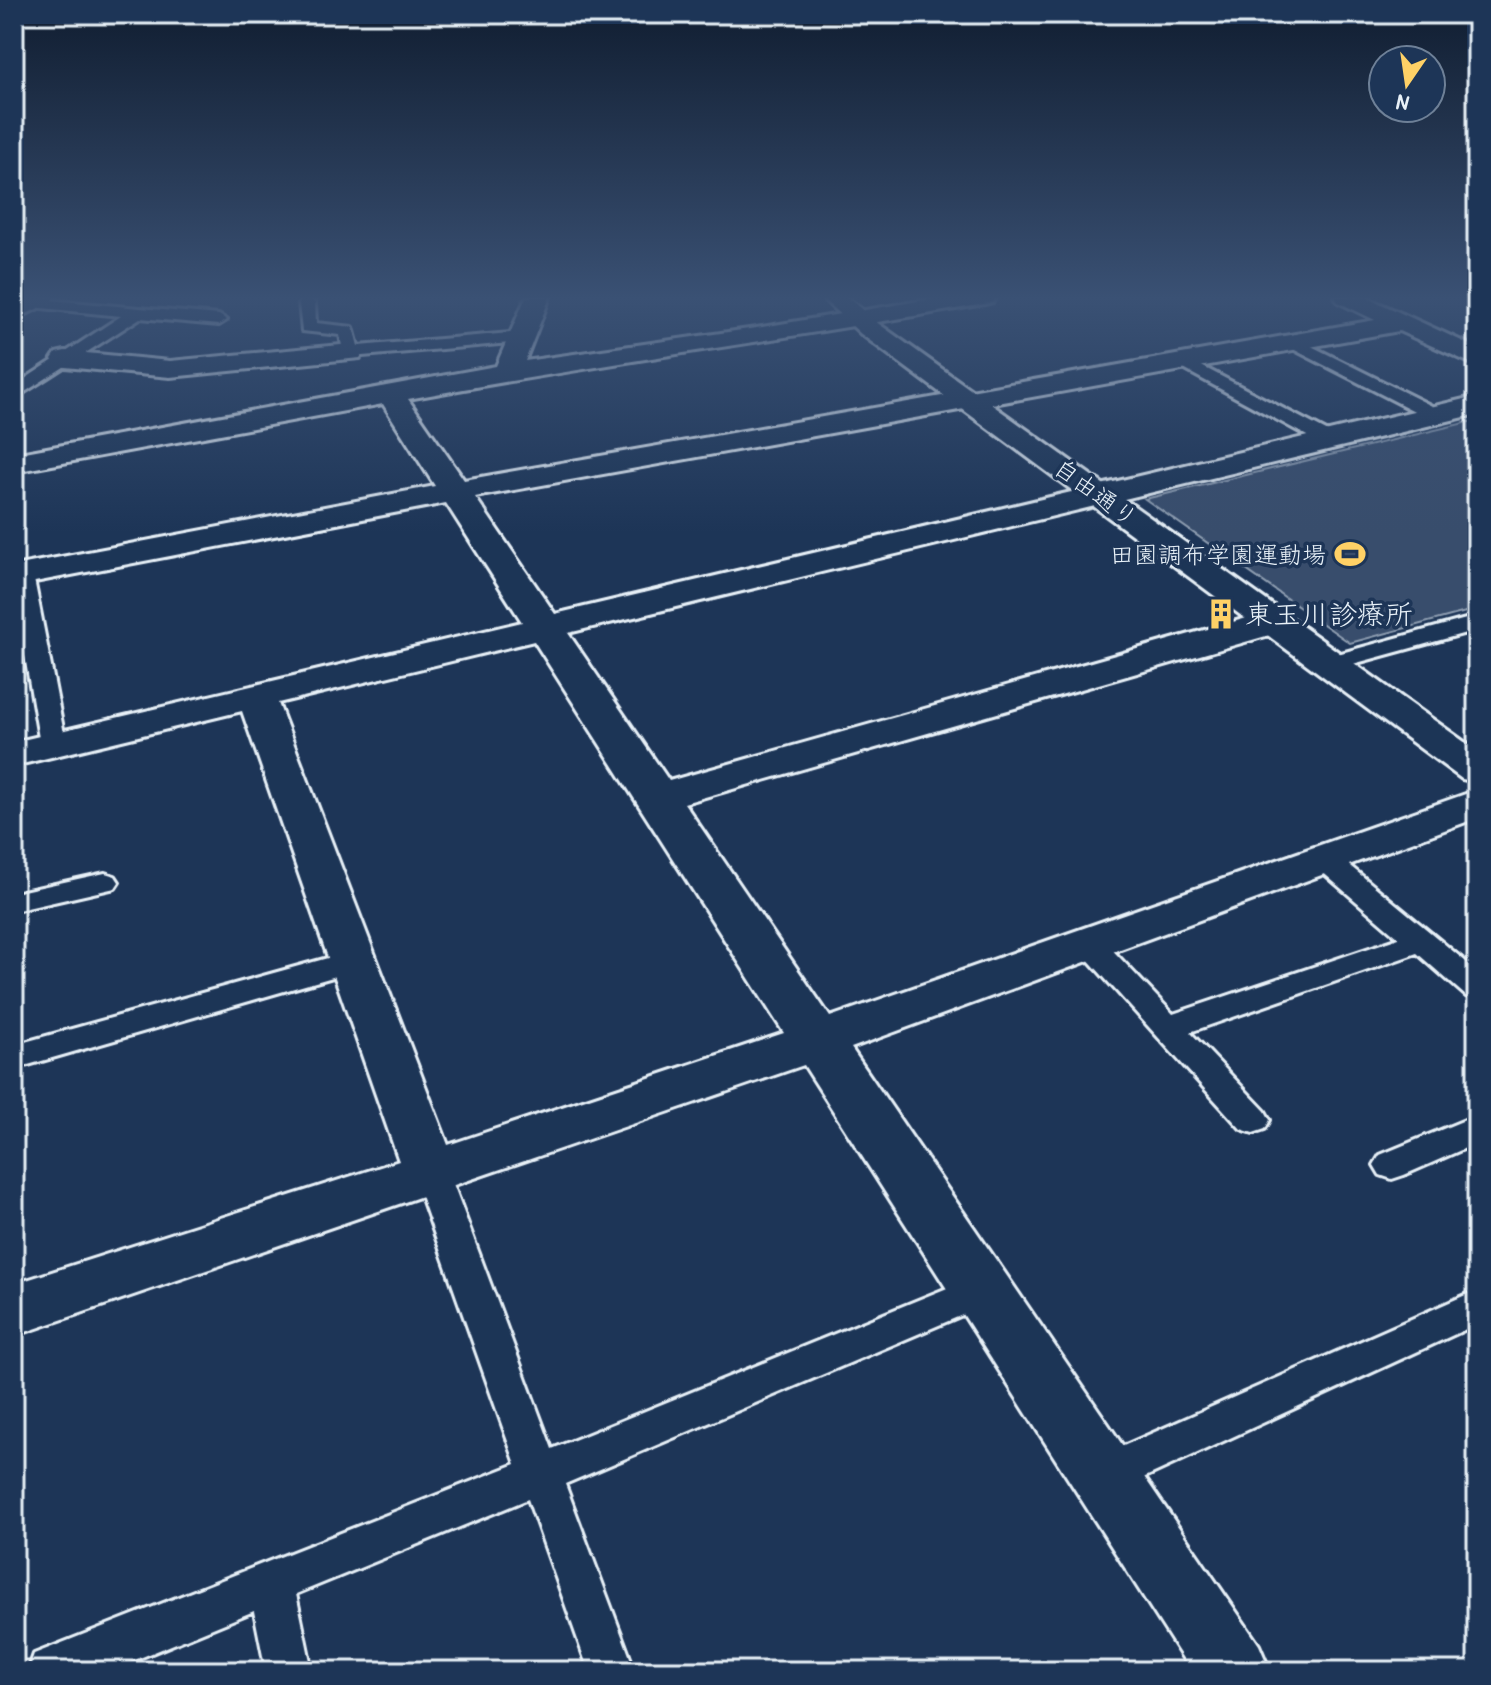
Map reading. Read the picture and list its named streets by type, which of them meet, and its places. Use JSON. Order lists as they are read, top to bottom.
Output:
{
  "streets": {
    "street": ["自由通り"]
  },
  "places": {
    "sports": ["田園調布学園運動場"],
    "building": ["東玉川診療所"]
  },
  "north": "bottom"
}
